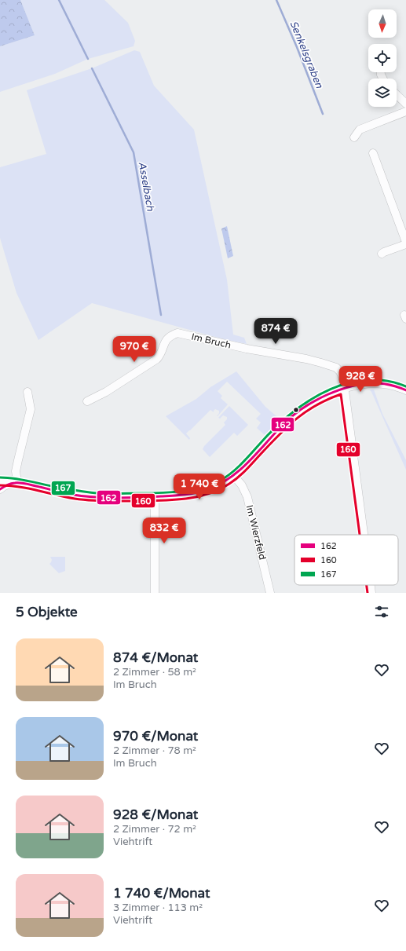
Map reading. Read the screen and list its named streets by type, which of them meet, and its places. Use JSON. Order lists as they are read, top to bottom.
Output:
{
  "streets": {
    "street": ["Im Bruch", "Im Wierzfeld"]
  },
  "water": ["Senkelsgraben", "Asselbach"],
  "lines": ["transit line 167", "transit line 162", "transit line 160"],
  "legend": ["162", "160", "167"],
  "north": "bottom",
  "page": {
    "price": [
      "874 €",
      "970 €",
      "928 €",
      "1 740 €",
      "832 €"
    ],
    "heading": "5 Objekte",
    "list": [
      {
        "name": "874 €/Monat",
        "note": "2 Zimmer · 58 m² · Im Bruch"
      },
      {
        "name": "970 €/Monat",
        "note": "2 Zimmer · 78 m² · Im Bruch"
      },
      {
        "name": "928 €/Monat",
        "note": "2 Zimmer · 72 m² · Viehtrift"
      },
      {
        "name": "1 740 €/Monat",
        "note": "3 Zimmer · 113 m² · Viehtrift"
      }
    ]
  }
}
